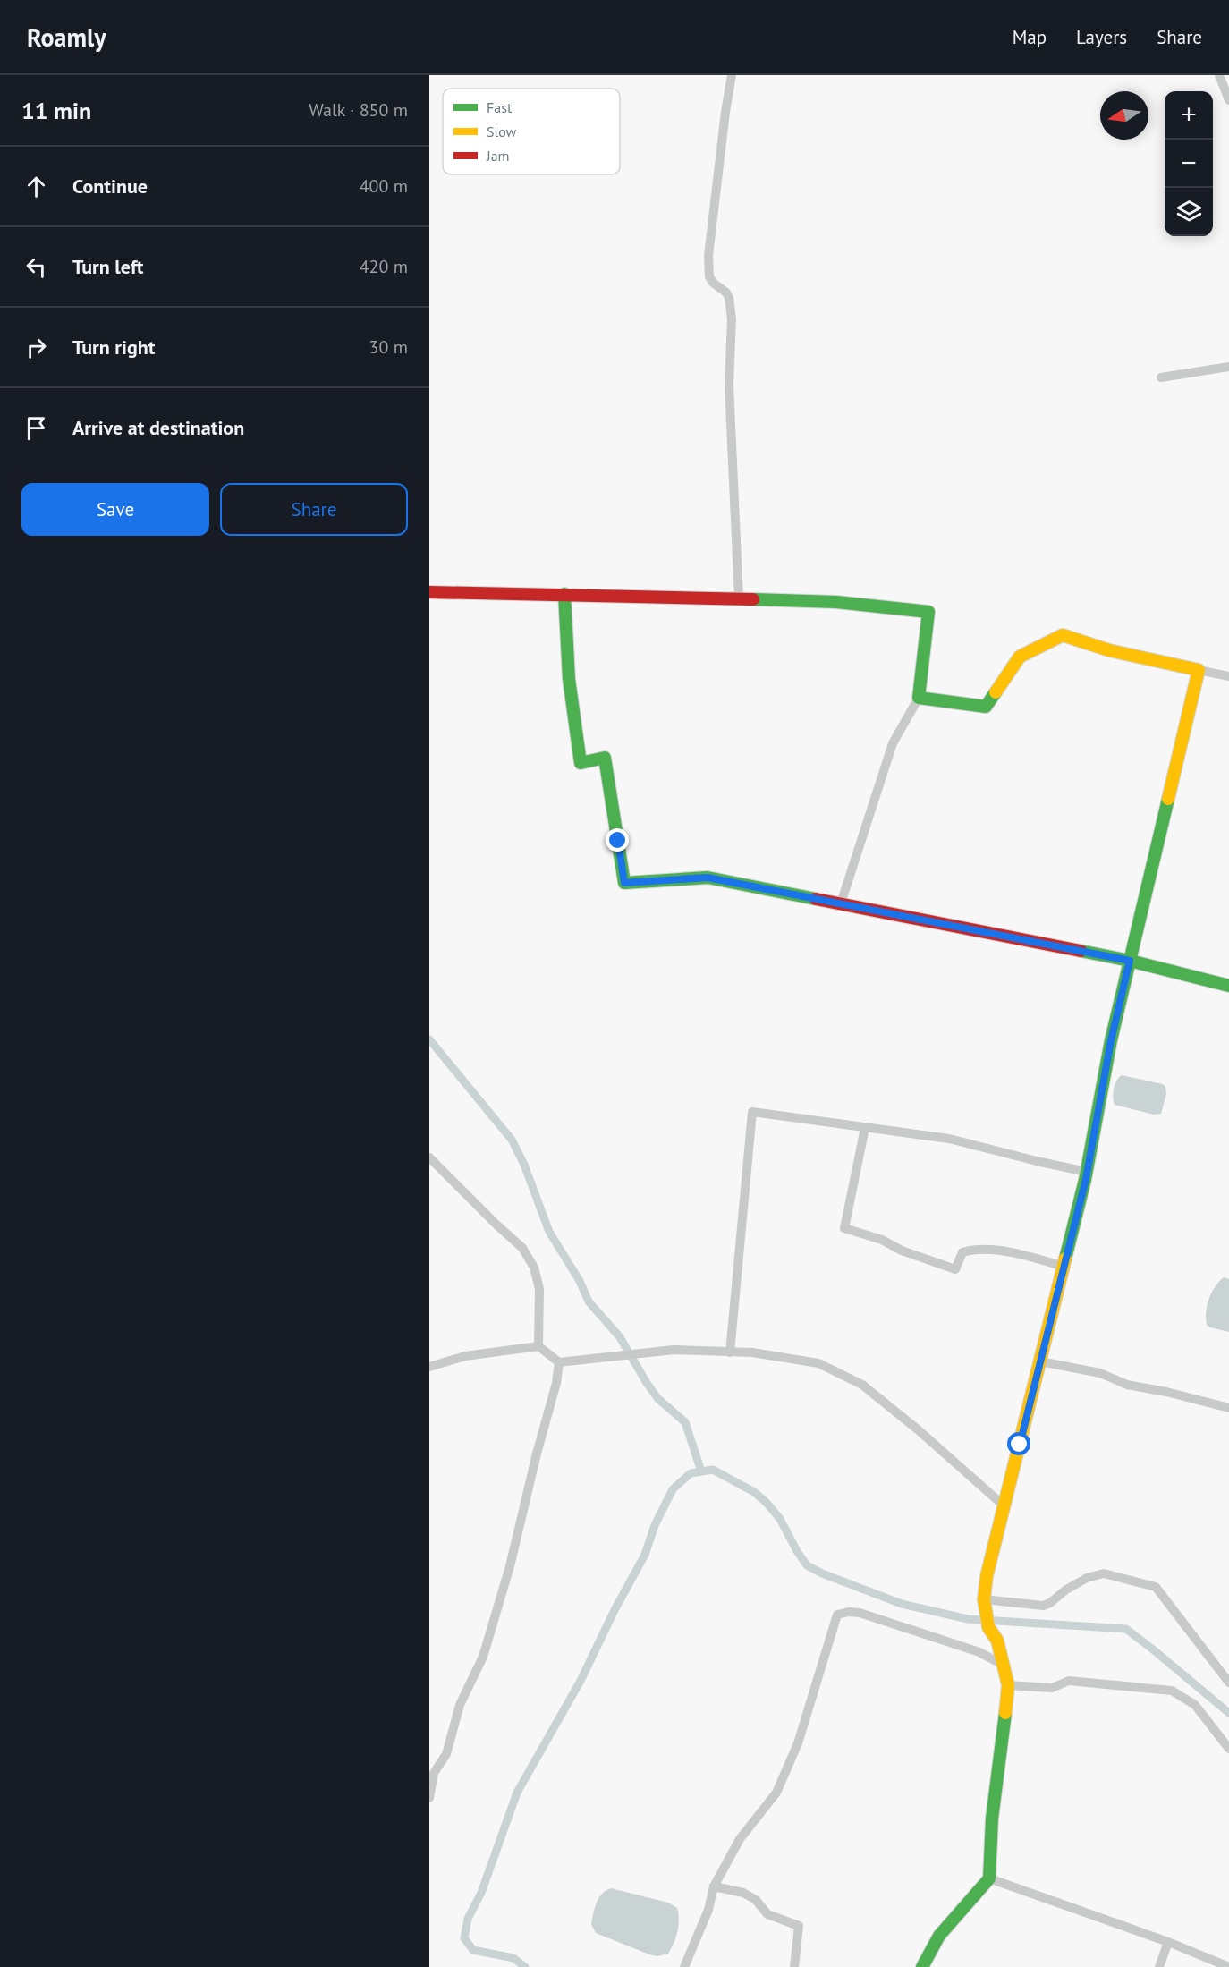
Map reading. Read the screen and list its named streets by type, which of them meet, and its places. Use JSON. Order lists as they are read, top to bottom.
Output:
{
  "legend": ["Fast", "Slow", "Jam"],
  "north": "left",
  "page": {
    "header": "Roamly",
    "nav": ["Map", "Layers", "Share"],
    "heading": ["11 min", "Walk · 850 m"],
    "map_buttons": ["+", "−"],
    "list": [
      ["Continue", "400 m"],
      ["Turn left", "420 m"],
      ["Turn right", "30 m"],
      "Arrive at destination"
    ],
    "buttons": ["Save", "Share"]
  }
}
